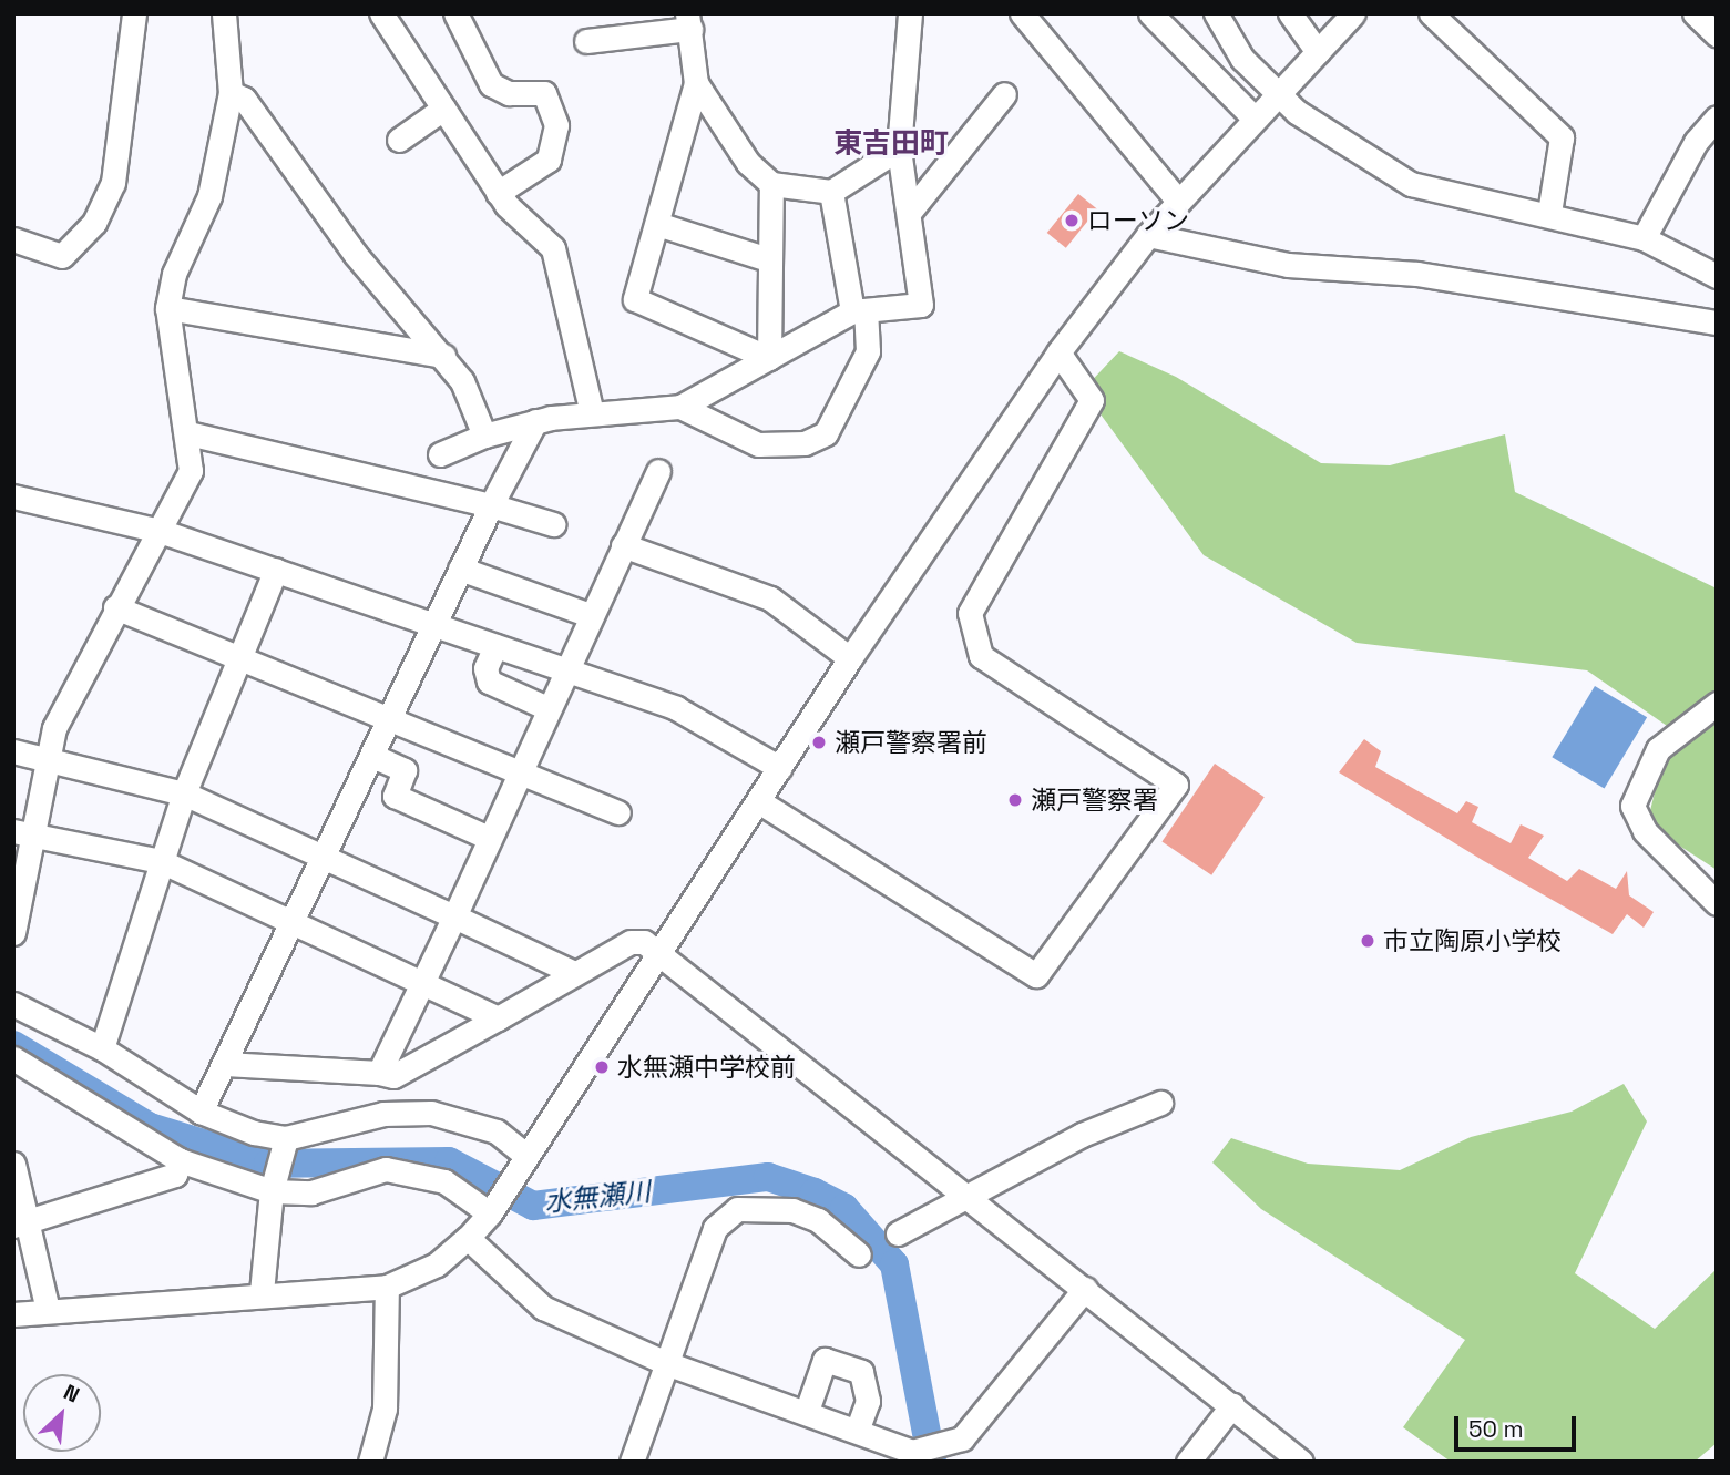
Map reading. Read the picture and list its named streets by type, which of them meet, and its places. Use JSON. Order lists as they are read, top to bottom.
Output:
{
  "districts": ["東吉田町"],
  "water": ["水無瀬川"],
  "places": [
    "ローソン",
    "瀬戸警察署前",
    "瀬戸警察署",
    "市立陶原小学校",
    "水無瀬中学校前"
  ],
  "scale_bar": "50 m",
  "north": "top right"
}
